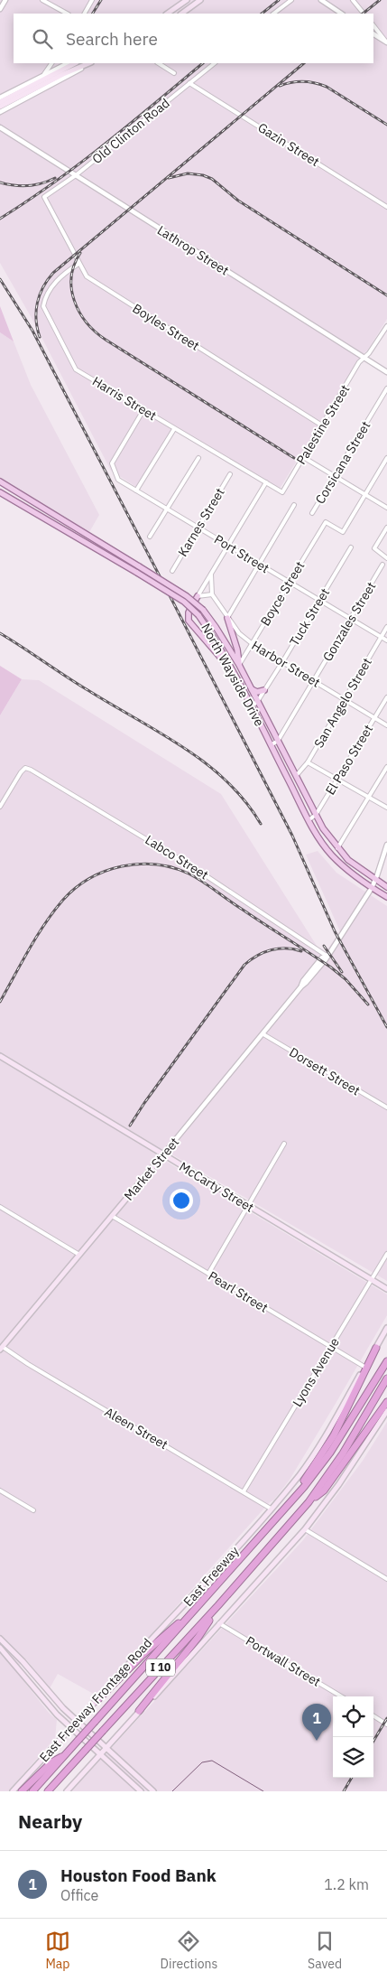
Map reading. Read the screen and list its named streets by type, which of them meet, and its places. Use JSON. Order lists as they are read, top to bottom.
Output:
{
  "streets": {
    "highway": ["East Freeway", "I 10"],
    "main road": [
      "North Wayside Drive",
      "Market Street",
      "McCarty Street",
      "East Freeway Frontage Road"
    ],
    "street": [
      "Old Clinton Road",
      "Gazin Street",
      "Lathrop Street",
      "Boyles Street",
      "Harris Street",
      "Palestine Street",
      "Corsicana Street",
      "Karnes Street",
      "Port Street",
      "Boyce Street",
      "Tuck Street",
      "Gonzales Street",
      "Harbor Street",
      "San Angelo Street",
      "El Paso Street",
      "Labco Street",
      "Dorsett Street",
      "Pearl Street",
      "Lyons Avenue",
      "Aleen Street",
      "Portwall Street"
    ]
  },
  "crossings": [
    ["Old Clinton Road", "Gazin Street"],
    ["Old Clinton Road", "Lathrop Street"],
    ["Old Clinton Road", "Boyles Street"],
    ["Lathrop Street", "Palestine Street"],
    ["Boyles Street", "Harris Street"],
    ["Boyles Street", "Palestine Street"],
    ["Harris Street", "Palestine Street"],
    ["Harris Street", "Port Street"],
    ["Karnes Street", "Port Street"],
    ["Port Street", "Boyce Street"],
    ["Port Street", "Tuck Street"],
    ["Port Street", "Gonzales Street"],
    ["Port Street", "San Angelo Street"],
    ["Boyce Street", "Harbor Street"],
    ["Boyce Street", "North Wayside Drive"],
    ["Tuck Street", "Harbor Street"],
    ["Tuck Street", "North Wayside Drive"],
    ["Gonzales Street", "Harbor Street"],
    ["Gonzales Street", "North Wayside Drive"],
    ["Harbor Street", "San Angelo Street"],
    ["Harbor Street", "El Paso Street"],
    ["North Wayside Drive", "San Angelo Street"],
    ["North Wayside Drive", "El Paso Street"],
    ["North Wayside Drive", "Market Street"],
    ["Labco Street", "Market Street"],
    ["Dorsett Street", "Market Street"],
    ["Market Street", "McCarty Street"],
    ["Market Street", "Pearl Street"],
    ["Market Street", "Aleen Street"],
    ["McCarty Street", "Lyons Avenue"],
    ["Pearl Street", "Lyons Avenue"],
    ["Pearl Street", "East Freeway Frontage Road"],
    ["Lyons Avenue", "Aleen Street"],
    ["Aleen Street", "East Freeway Frontage Road"]
  ],
  "page": {
    "search": "Search here",
    "pins": "1",
    "heading": "Nearby",
    "list": [
      {
        "mark": "1",
        "name": "Houston Food Bank",
        "note": "Office",
        "value": "1.2 km"
      }
    ],
    "nav": ["Map", "Directions", "Saved"]
  }
}
